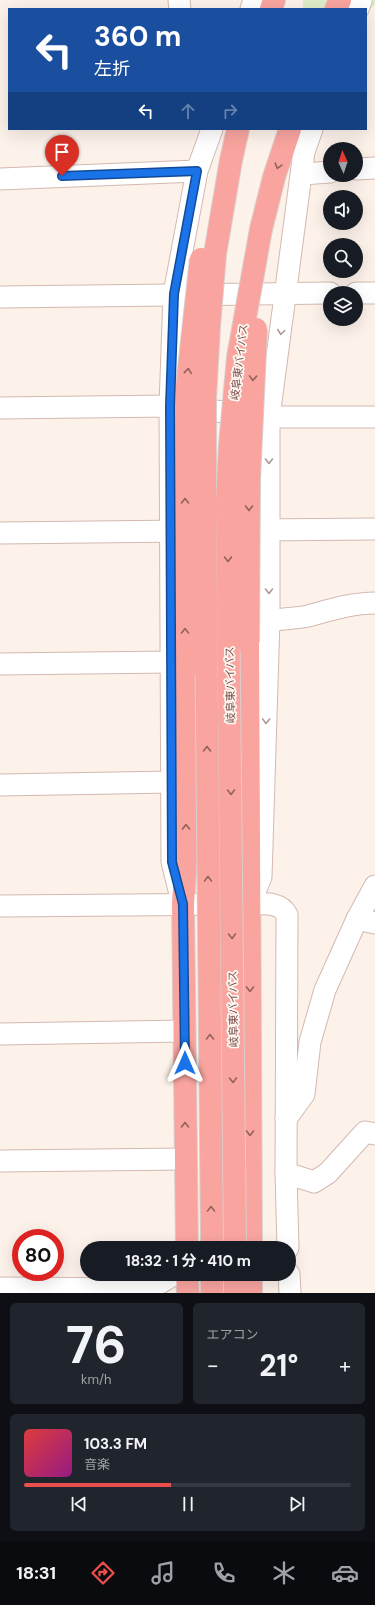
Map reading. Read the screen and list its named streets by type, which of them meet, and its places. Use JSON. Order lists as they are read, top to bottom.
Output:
{
  "streets": {
    "highway": ["岐阜東バイパス"]
  },
  "north": "top",
  "page": {
    "turn": ["360 m", "左折"],
    "limit": "80",
    "trip": "18:32 · 1 分 · 410 m",
    "tile": [
      ["76", "km/h"],
      "エアコン"
    ],
    "heat": ["−", "21°", "+"],
    "song": ["103.3 FM", "音楽"],
    "tabs": "18:31"
  }
}
